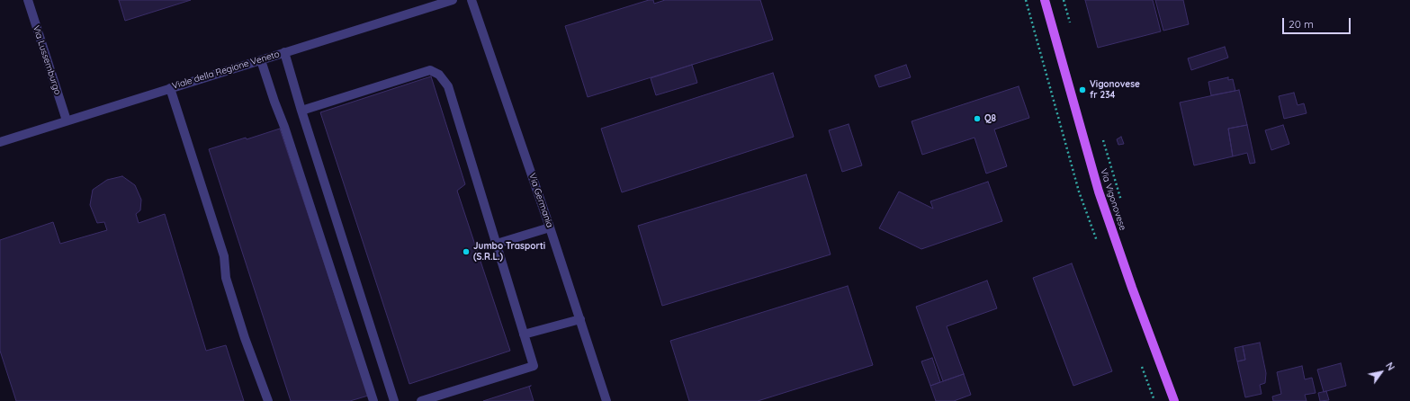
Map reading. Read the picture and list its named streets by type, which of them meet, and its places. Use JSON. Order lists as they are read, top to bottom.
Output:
{
  "streets": {
    "main road": ["Via Vigonovese"],
    "street": ["Via Lussemburgo", "Viale della Regione Veneto", "Via Germania"]
  },
  "crossings": [
    ["Via Lussemburgo", "Viale della Regione Veneto"]
  ],
  "places": ["Vigonovese fr 234", "Q8", "Jumbo Trasporti (S.R.L.)"],
  "scale_bar": "20 m",
  "north": "top right"
}
